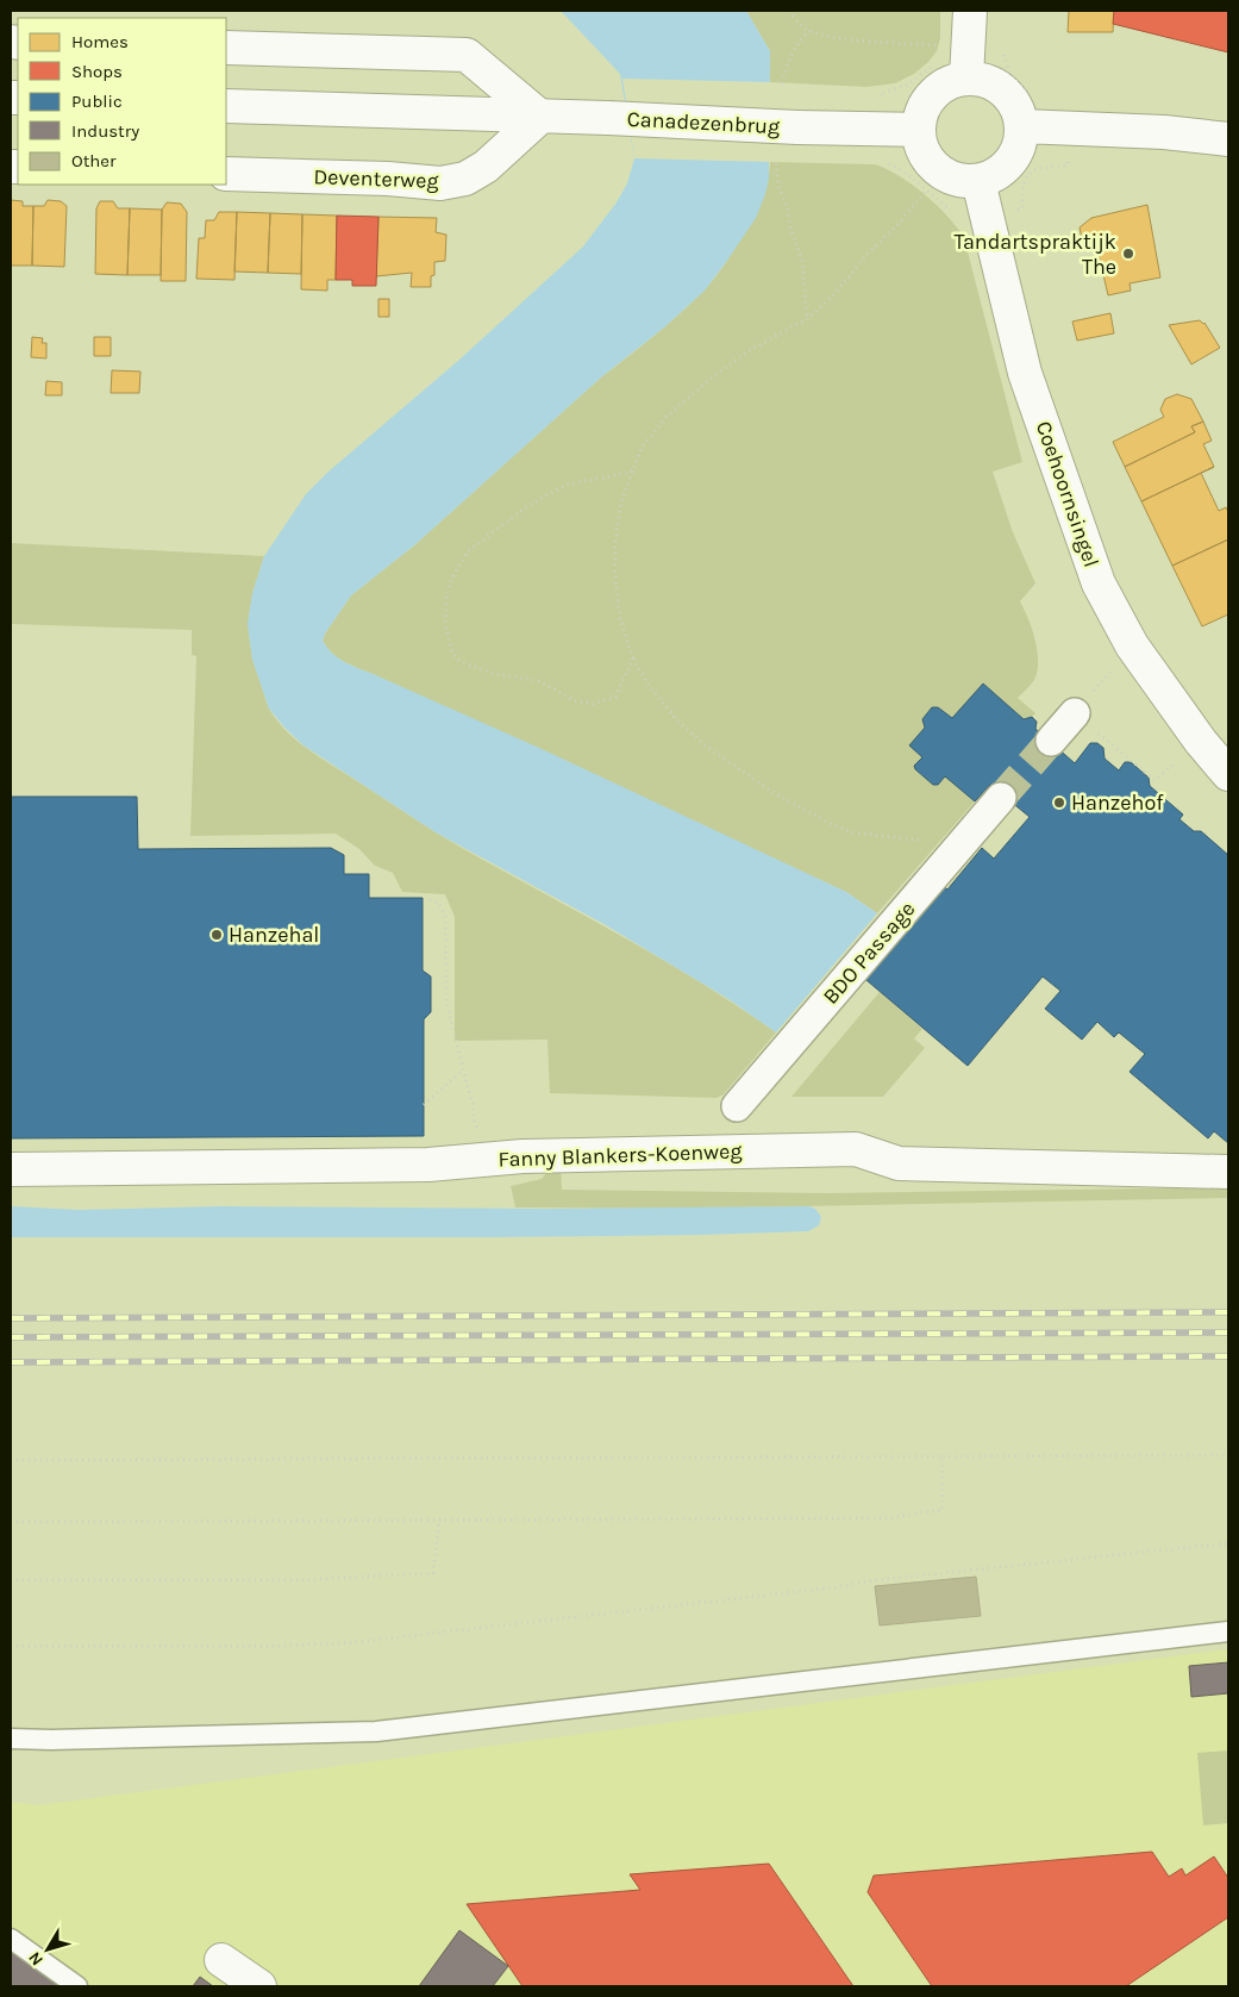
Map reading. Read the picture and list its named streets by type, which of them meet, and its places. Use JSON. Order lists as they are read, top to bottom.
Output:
{
  "streets": {
    "street": [
      "Canadezenbrug",
      "Deventerweg",
      "Coehoornsingel",
      "BDO Passage",
      "Fanny Blankers-Koenweg"
    ]
  },
  "crossings": [
    ["Canadezenbrug", "Deventerweg"]
  ],
  "places": ["Tandartspraktijk The", "Hanzehof", "Hanzehal"],
  "legend": [
    "Homes",
    "Shops",
    "Public",
    "Industry",
    "Other"
  ],
  "north": "bottom left"
}
